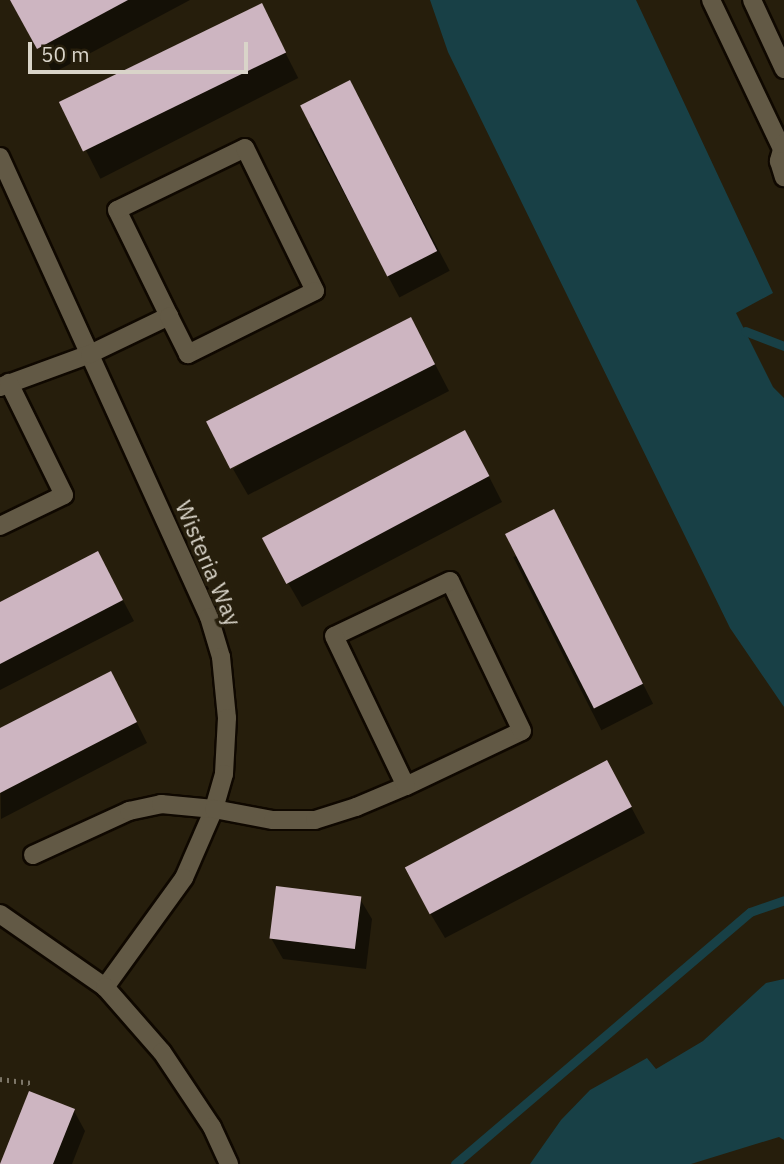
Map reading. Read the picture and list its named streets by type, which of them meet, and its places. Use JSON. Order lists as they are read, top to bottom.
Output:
{
  "streets": {
    "street": ["Wisteria Way"]
  },
  "scale_bar": "50 m"
}
